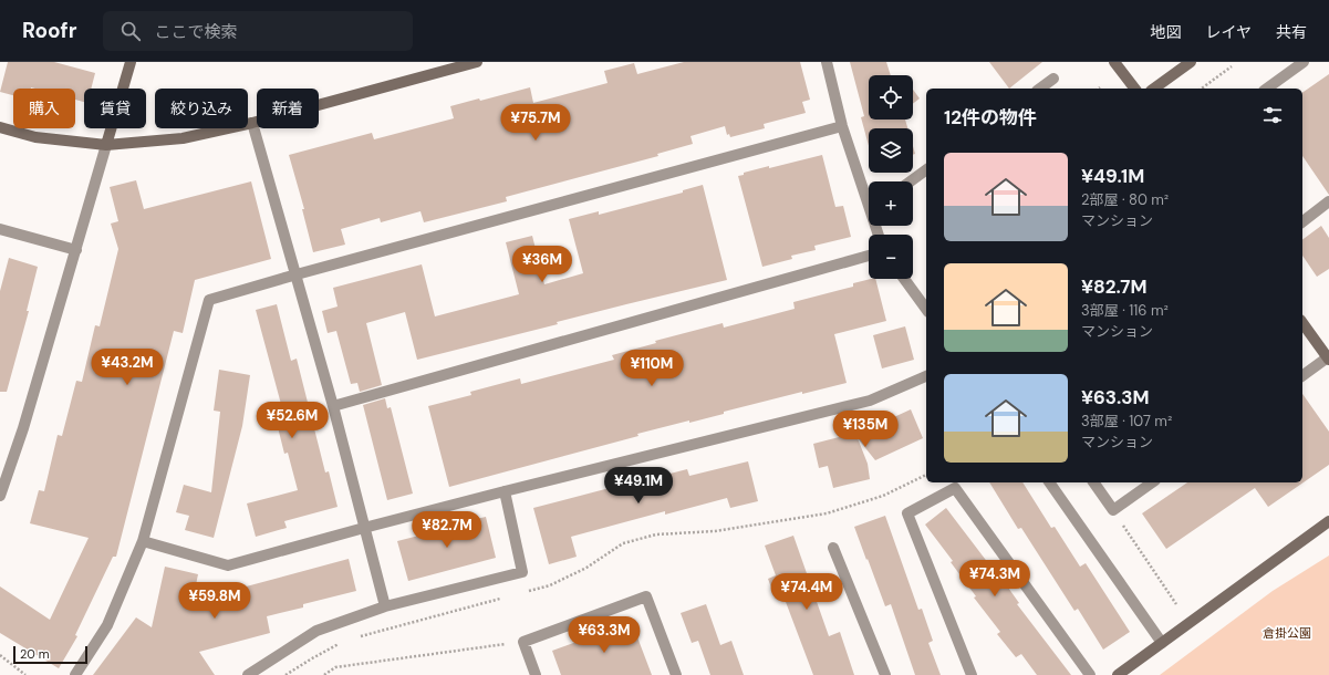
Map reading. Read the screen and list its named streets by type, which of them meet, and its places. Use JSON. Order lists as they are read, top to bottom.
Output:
{
  "parks": ["倉掛公園"],
  "scale_bar": "20 m",
  "page": {
    "header": "Roofr",
    "search": "ここで検索",
    "nav": ["地図", "レイヤ", "共有"],
    "map_buttons": ["+", "−"],
    "chip": [
      "購入",
      "賃貸",
      "絞り込み",
      "新着"
    ],
    "heading": "12件の物件",
    "price": [
      "¥75.7M",
      "¥36M",
      "¥43.2M",
      "¥110M",
      "¥52.6M",
      "¥135M",
      "¥49.1M",
      "¥82.7M",
      "¥74.3M",
      "¥74.4M",
      "¥59.8M",
      "¥63.3M"
    ],
    "list": [
      {
        "name": "¥49.1M",
        "note": "2部屋 · 80 m² · マンション"
      },
      {
        "name": "¥82.7M",
        "note": "3部屋 · 116 m² · マンション"
      },
      {
        "name": "¥63.3M",
        "note": "3部屋 · 107 m² · マンション"
      }
    ],
    "scale": "20 m"
  }
}
